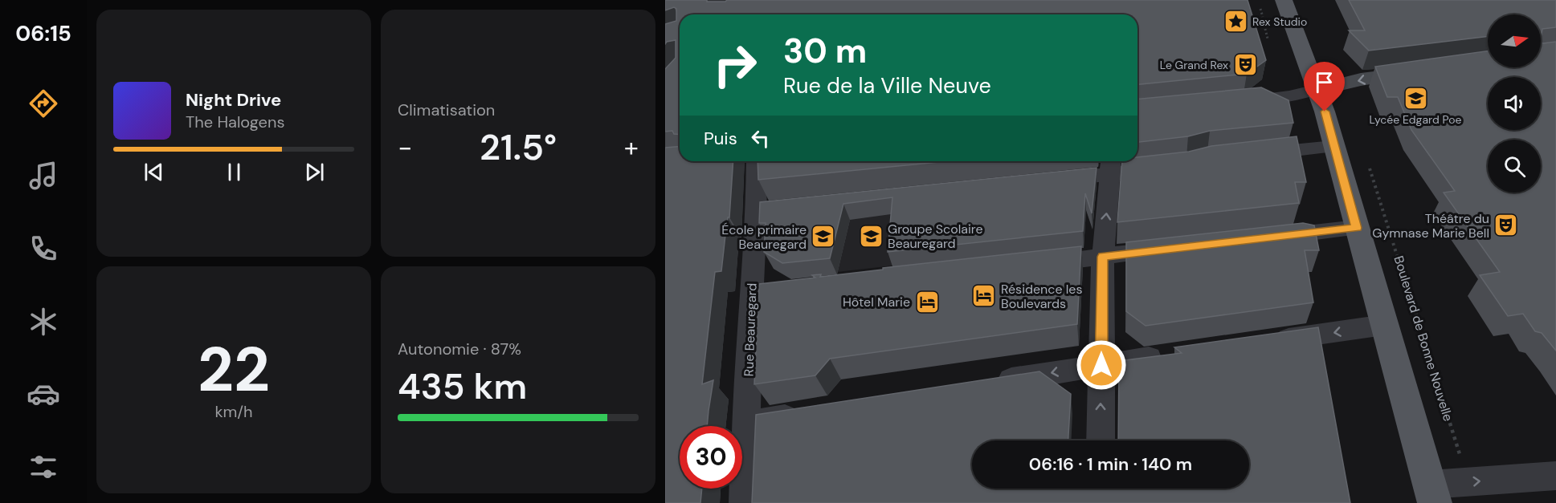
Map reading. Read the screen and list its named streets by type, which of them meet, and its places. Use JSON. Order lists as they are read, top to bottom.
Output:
{
  "streets": {
    "street": ["Rue Beauregard"],
    "path": ["Boulevard de Bonne Nouvelle"]
  },
  "places": {
    "place": ["Rex Studio"],
    "theatre": ["Le Grand Rex", "Théâtre du Gymnase Marie Bell"],
    "school or university": ["Lycée Edgard Poe", "Groupe Scolaire Beauregard", "École primaire Beauregard"],
    "hotel": ["Résidence les Boulevards", "Hôtel Marie"]
  },
  "north": "right",
  "page": {
    "tabs": "06:15",
    "tile": [
      "Climatisation",
      ["22", "km/h"],
      ["Autonomie · 87%", "435 km"]
    ],
    "turn": ["30 m", "Rue de la Ville Neuve"],
    "song": ["Night Drive", "The Halogens"],
    "then": "Puis",
    "heat": ["−", "21.5°", "+"],
    "limit": "30",
    "trip": "06:16 · 1 min · 140 m"
  }
}
